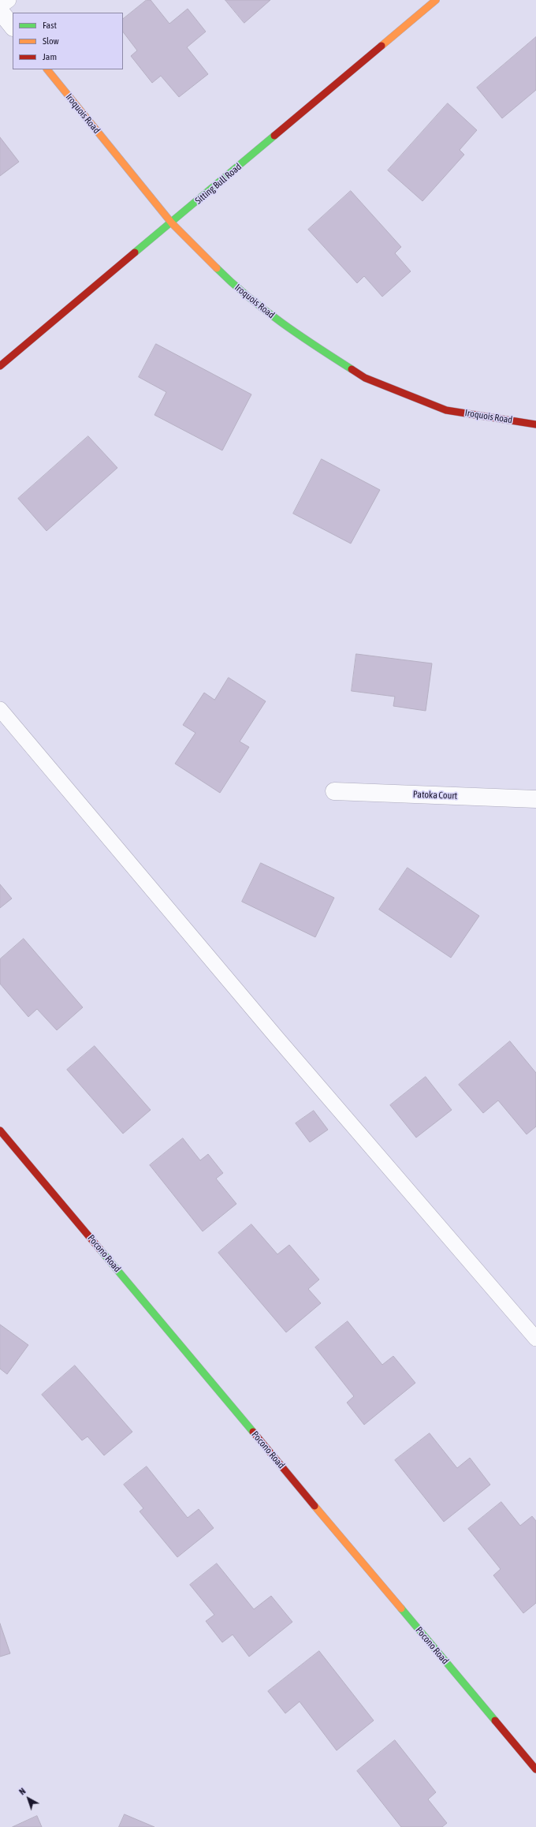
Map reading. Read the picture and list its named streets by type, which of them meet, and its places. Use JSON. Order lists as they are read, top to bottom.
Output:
{
  "streets": {
    "street": [
      "Iroquois Road",
      "Sitting Bull Road",
      "Patoka Court",
      "Pocono Road"
    ]
  },
  "crossings": [
    ["Iroquois Road", "Sitting Bull Road"]
  ],
  "legend": ["Fast", "Slow", "Jam"],
  "north": "top left"
}
